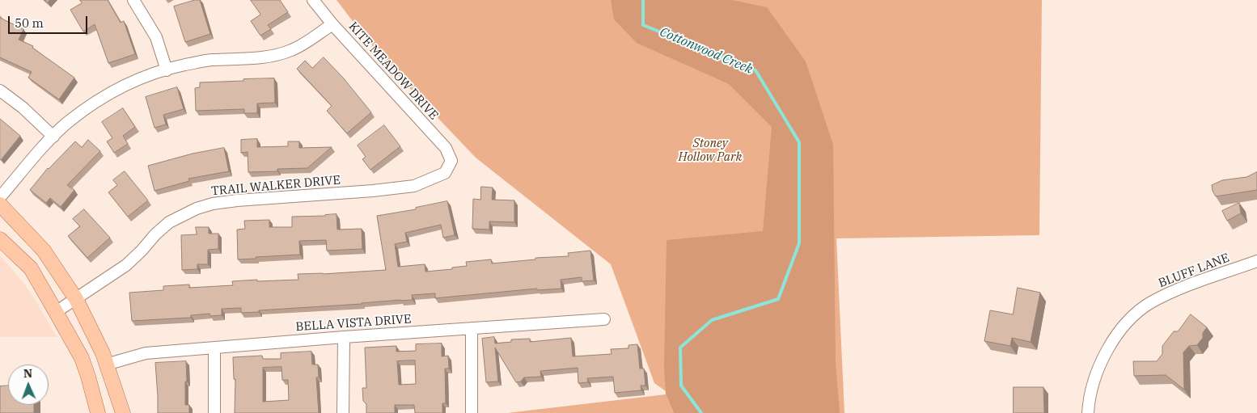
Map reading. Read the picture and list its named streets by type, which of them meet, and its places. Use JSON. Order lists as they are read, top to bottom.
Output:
{
  "streets": {
    "street": [
      "KITE MEADOW DRIVE",
      "TRAIL WALKER DRIVE",
      "BLUFF LANE",
      "BELLA VISTA DRIVE"
    ]
  },
  "crossings": [
    ["KITE MEADOW DRIVE", "TRAIL WALKER DRIVE"]
  ],
  "water": ["Cottonwood Creek"],
  "parks": ["Stoney Hollow Park"],
  "scale_bar": "50 m",
  "north": "top"
}
